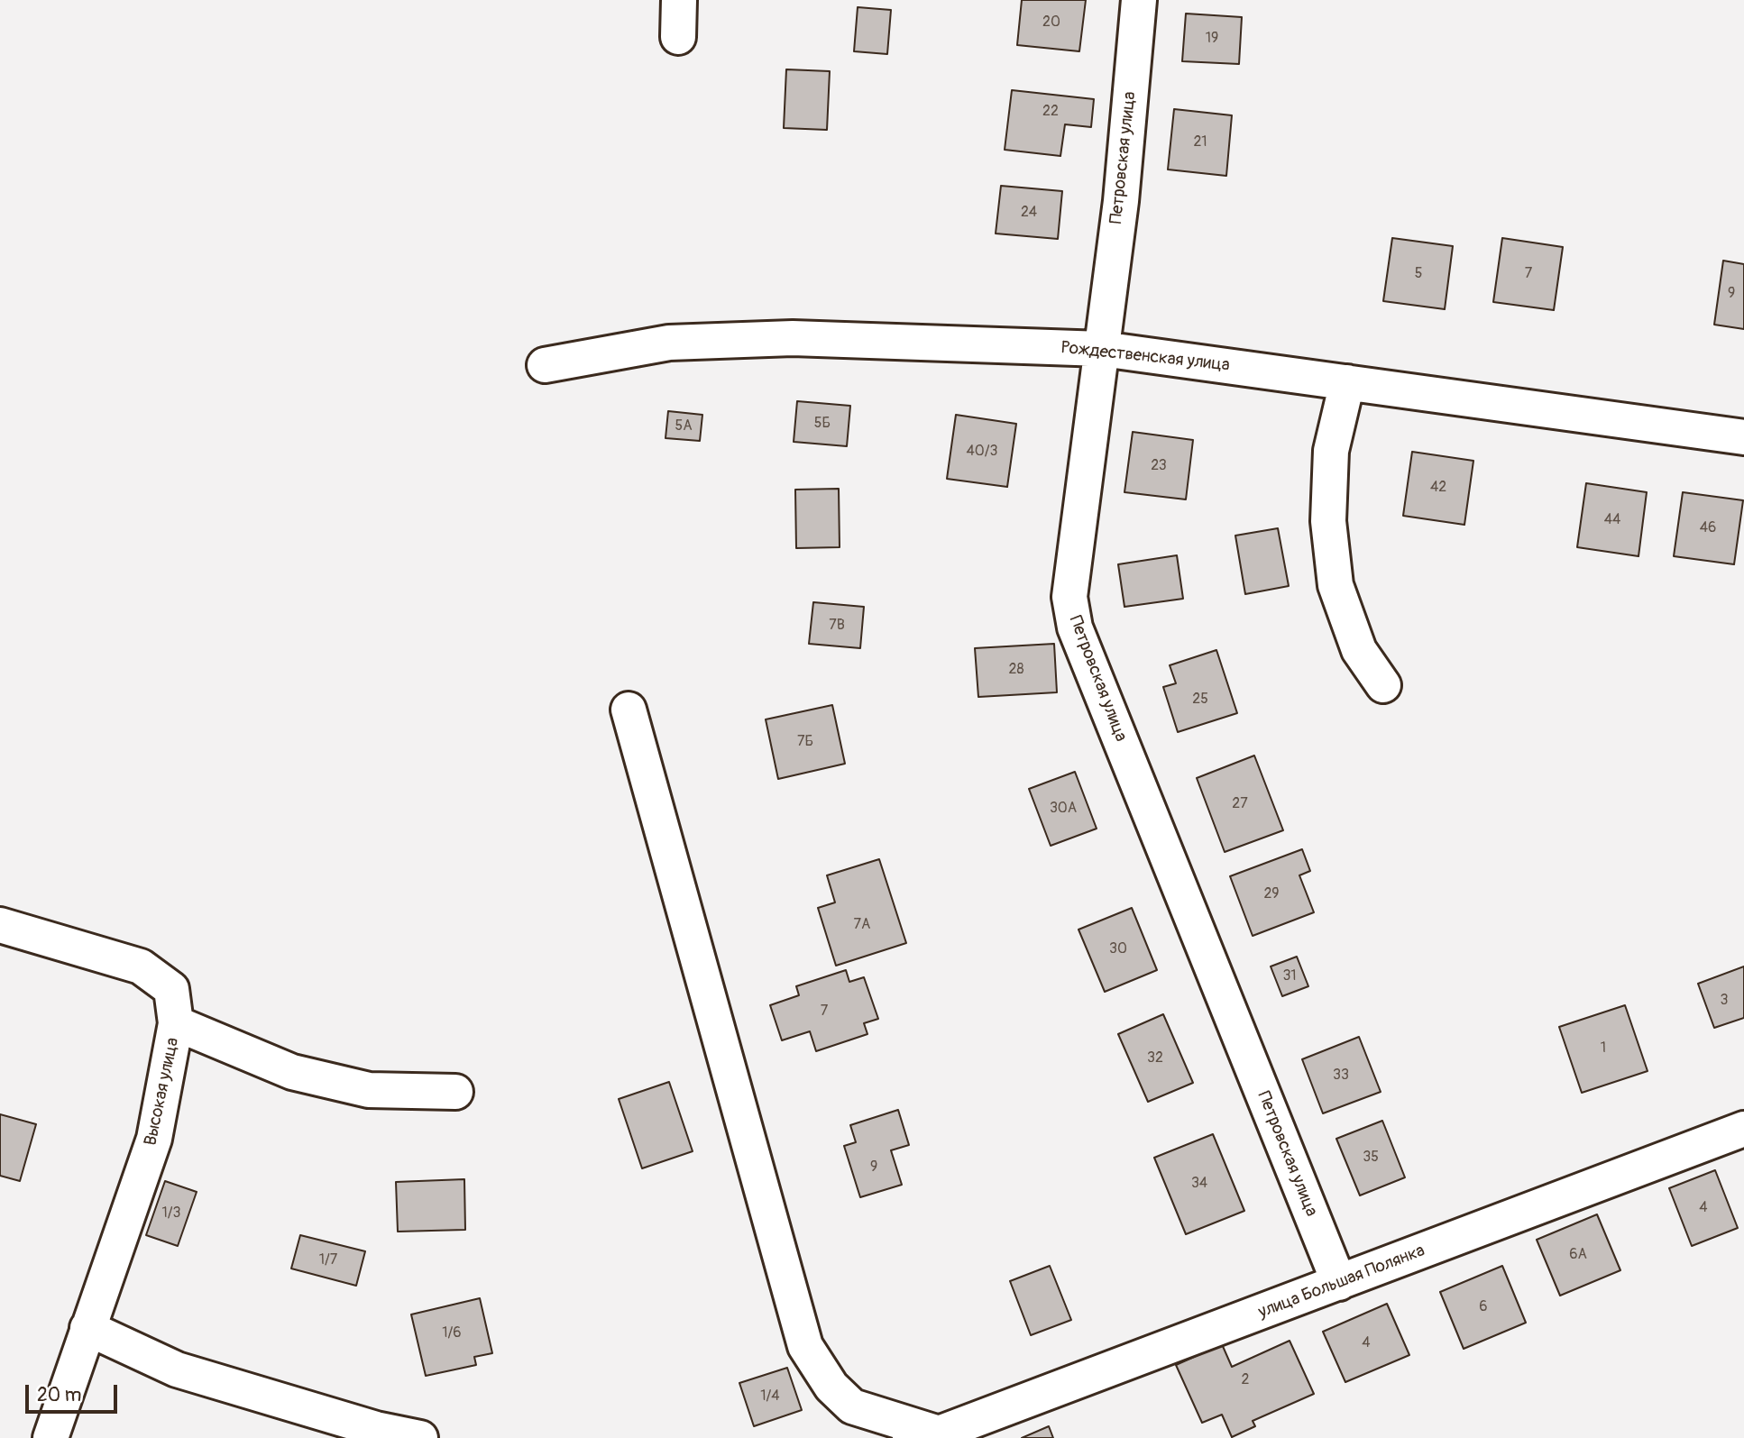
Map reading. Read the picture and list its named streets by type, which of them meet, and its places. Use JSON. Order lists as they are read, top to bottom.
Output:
{
  "streets": {
    "street": [
      "Петровская улица",
      "Рождественская улица",
      "Высокая улица",
      "улица Большая Полянка"
    ]
  },
  "crossings": [
    ["Петровская улица", "Рождественская улица"],
    ["Петровская улица", "улица Большая Полянка"]
  ],
  "house_numbers": [
    "20",
    "19",
    "22",
    "21",
    "24",
    "5",
    "7",
    "9",
    "5Б",
    "5А",
    "40/3",
    "23",
    "42",
    "44",
    "46",
    "7В",
    "28",
    "25",
    "7Б",
    "27",
    "30А",
    "29",
    "7А",
    "30",
    "31",
    "3",
    "7",
    "1",
    "32",
    "33",
    "35",
    "9",
    "34",
    "4",
    "1/3",
    "6А",
    "1/7",
    "6",
    "1/6",
    "4",
    "2",
    "1/4"
  ],
  "scale_bar": "20 m"
}
